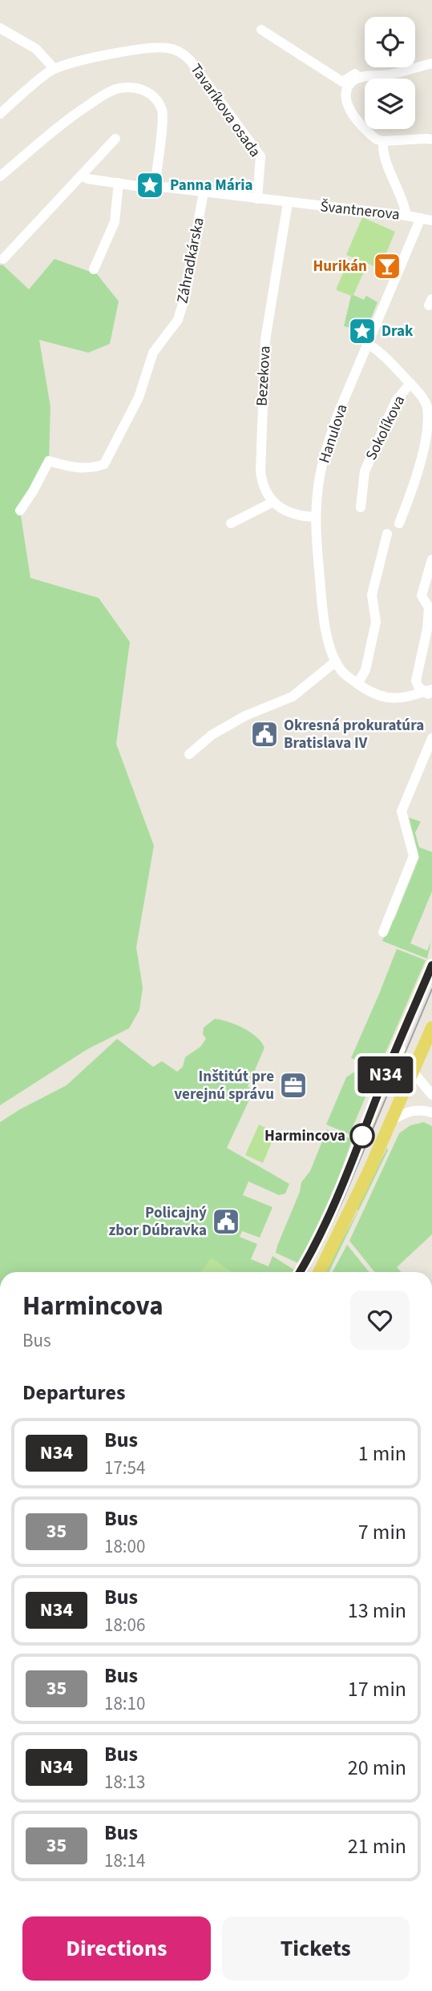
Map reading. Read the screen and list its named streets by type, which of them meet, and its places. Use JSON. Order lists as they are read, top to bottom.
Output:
{
  "streets": {
    "street": [
      "Tavaríkova osada",
      "Švantnerova",
      "Záhradkárska",
      "Bezekova",
      "Sokolíkova",
      "Hanulova"
    ]
  },
  "crossings": [
    ["Tavaríkova osada", "Švantnerova"],
    ["Švantnerova", "Bezekova"],
    ["Švantnerova", "Hanulova"]
  ],
  "places": {
    "place": ["Panna Mária", "Drak"],
    "bar": ["Hurikán"],
    "public building": ["Okresná prokuratúra Bratislava IV", "Policajný zbor Dúbravka"],
    "office": ["Inštitút pre verejnú správu"],
    "other": ["Harmincova"]
  },
  "lines": ["bus line N34"],
  "page": {
    "on_map": "N34",
    "heading": [
      ["Harmincova", "Bus"],
      "Departures"
    ],
    "list": [
      {
        "mark": "N34",
        "name": "Bus",
        "note": "17:54",
        "value": "1 min"
      },
      {
        "mark": "35",
        "name": "Bus",
        "note": "18:00",
        "value": "7 min"
      },
      {
        "mark": "N34",
        "name": "Bus",
        "note": "18:06",
        "value": "13 min"
      },
      {
        "mark": "35",
        "name": "Bus",
        "note": "18:10",
        "value": "17 min"
      },
      {
        "mark": "N34",
        "name": "Bus",
        "note": "18:13",
        "value": "20 min"
      },
      {
        "mark": "35",
        "name": "Bus",
        "note": "18:14",
        "value": "21 min"
      }
    ],
    "buttons": ["Directions", "Tickets"]
  }
}
